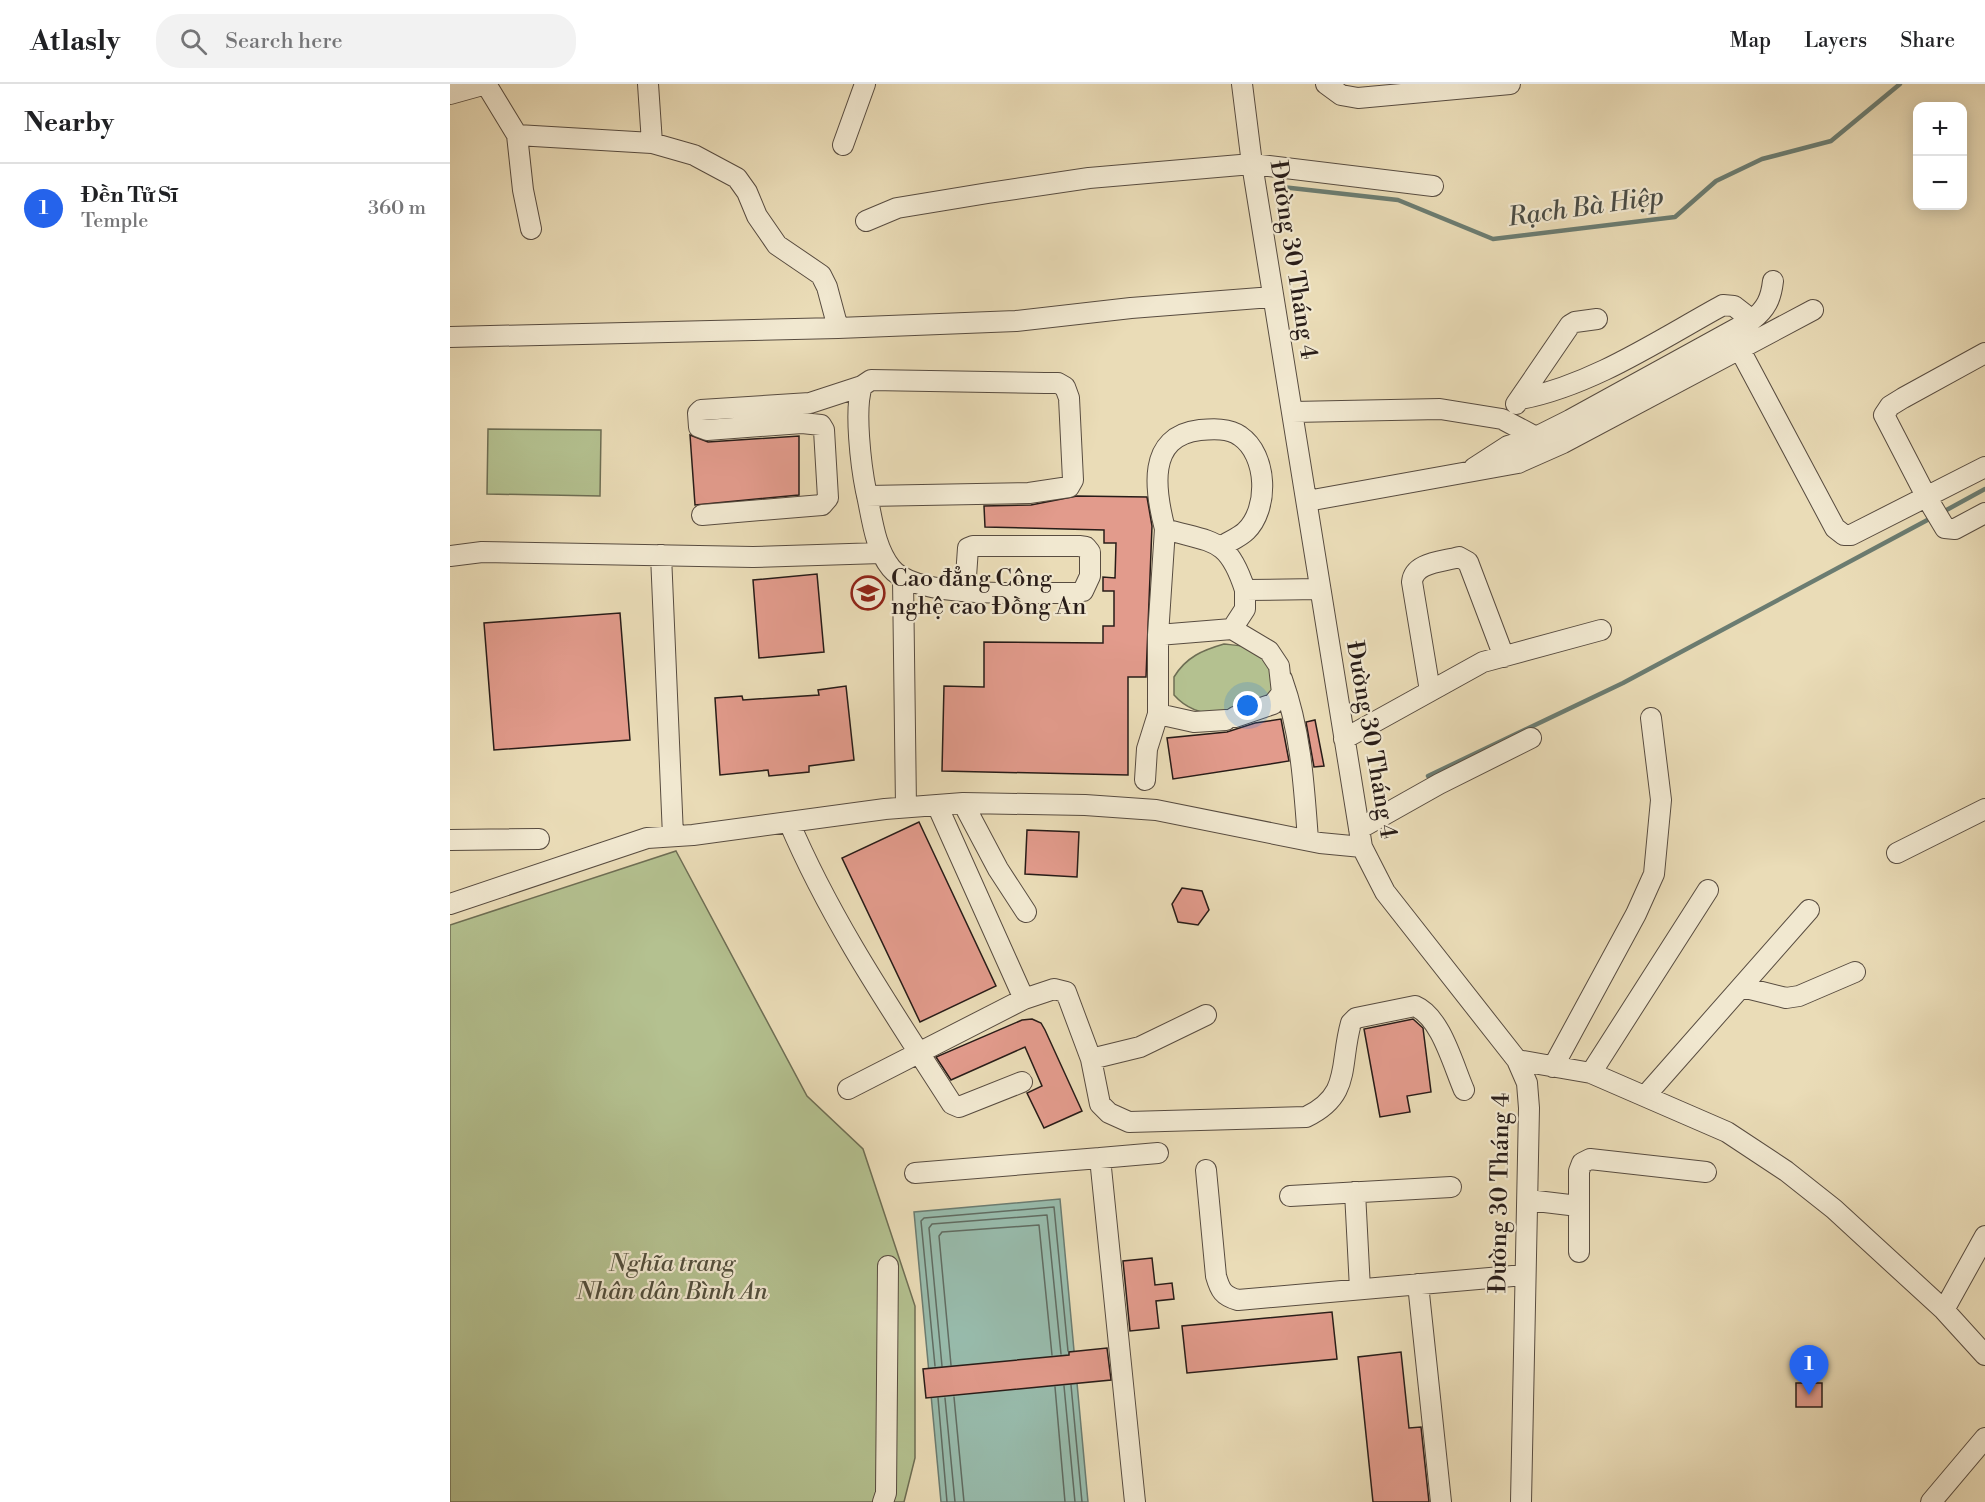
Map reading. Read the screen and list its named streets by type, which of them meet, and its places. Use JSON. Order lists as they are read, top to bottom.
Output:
{
  "streets": {
    "street": ["Đường 30 Tháng 4"]
  },
  "water": ["Rạch Bà Hiệp"],
  "parks": ["Nghĩa trang Nhân dân Bình An"],
  "places": {
    "school or university": ["Cao đẳng Công nghệ cao Đồng An"]
  },
  "page": {
    "header": "Atlasly",
    "search": "Search here",
    "nav": ["Map", "Layers", "Share"],
    "heading": "Nearby",
    "map_buttons": ["+", "−"],
    "list": [
      {
        "mark": "1",
        "name": "Đền Tử Sĩ",
        "note": "Temple",
        "value": "360 m"
      }
    ],
    "pins": "1"
  }
}
